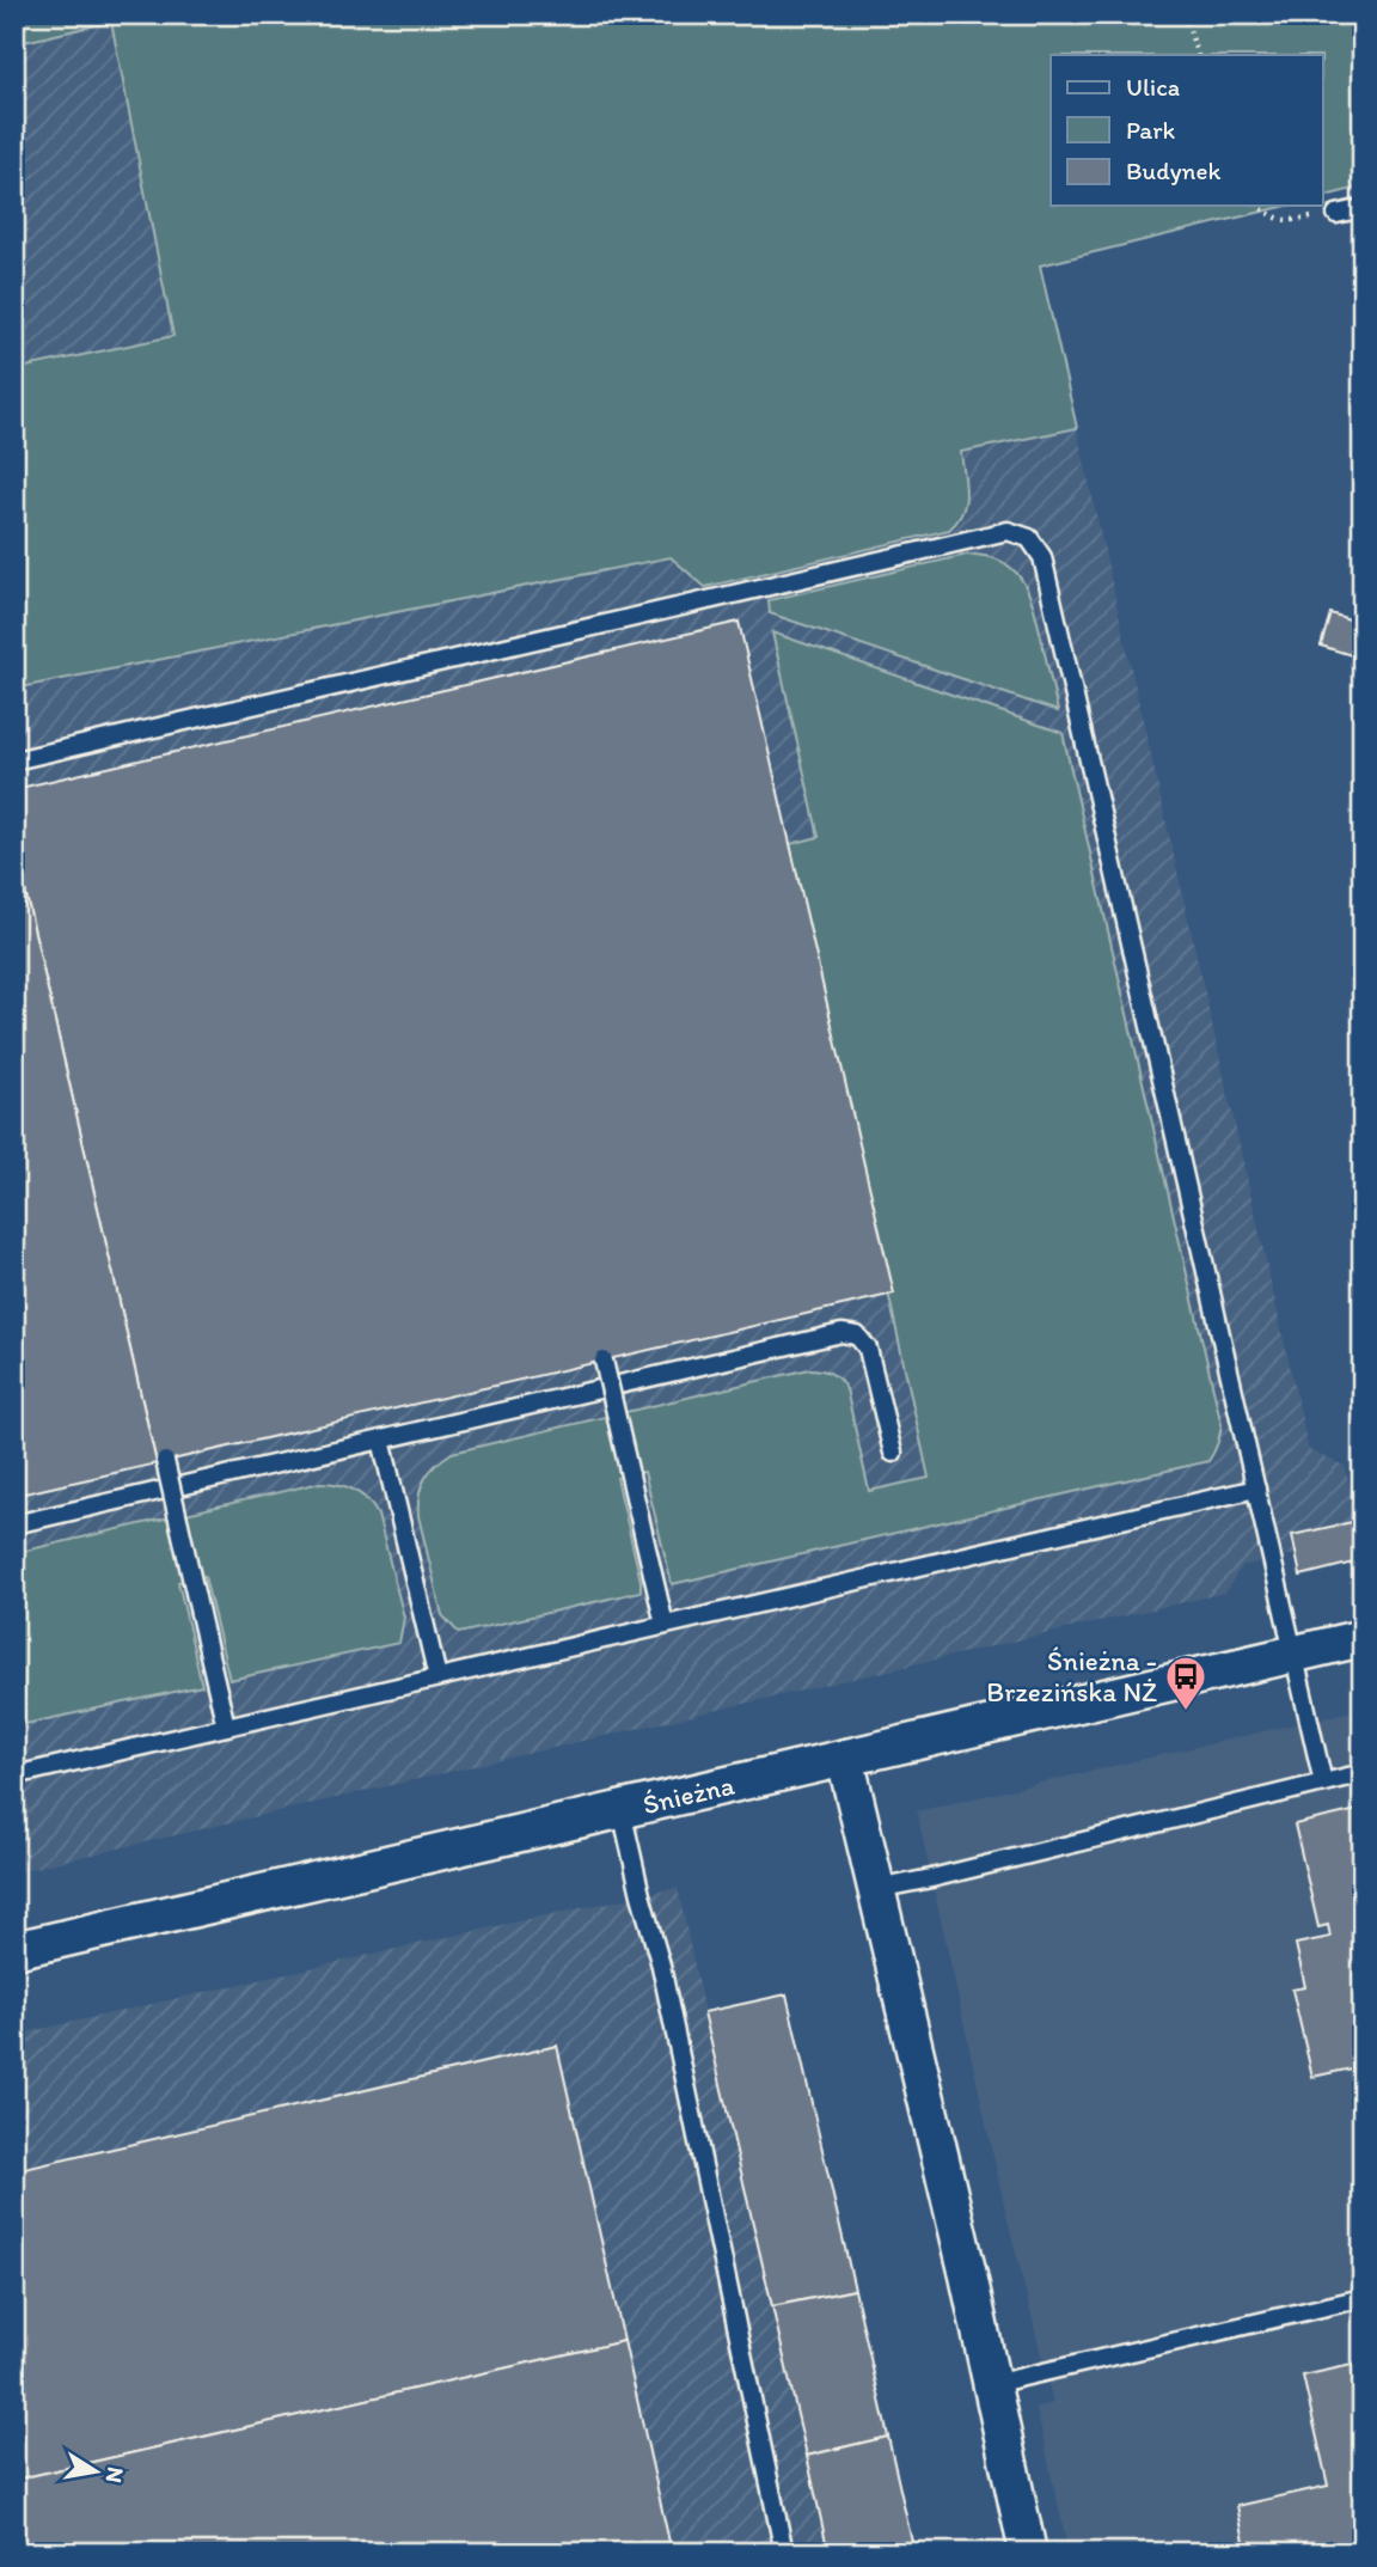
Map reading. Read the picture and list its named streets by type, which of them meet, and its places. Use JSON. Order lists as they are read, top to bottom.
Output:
{
  "streets": {
    "street": ["Śnieżna"]
  },
  "places": {
    "bus stop": ["Śnieżna - Brzezińska NŻ"]
  },
  "legend": ["Ulica", "Park", "Budynek"],
  "north": "right"
}
